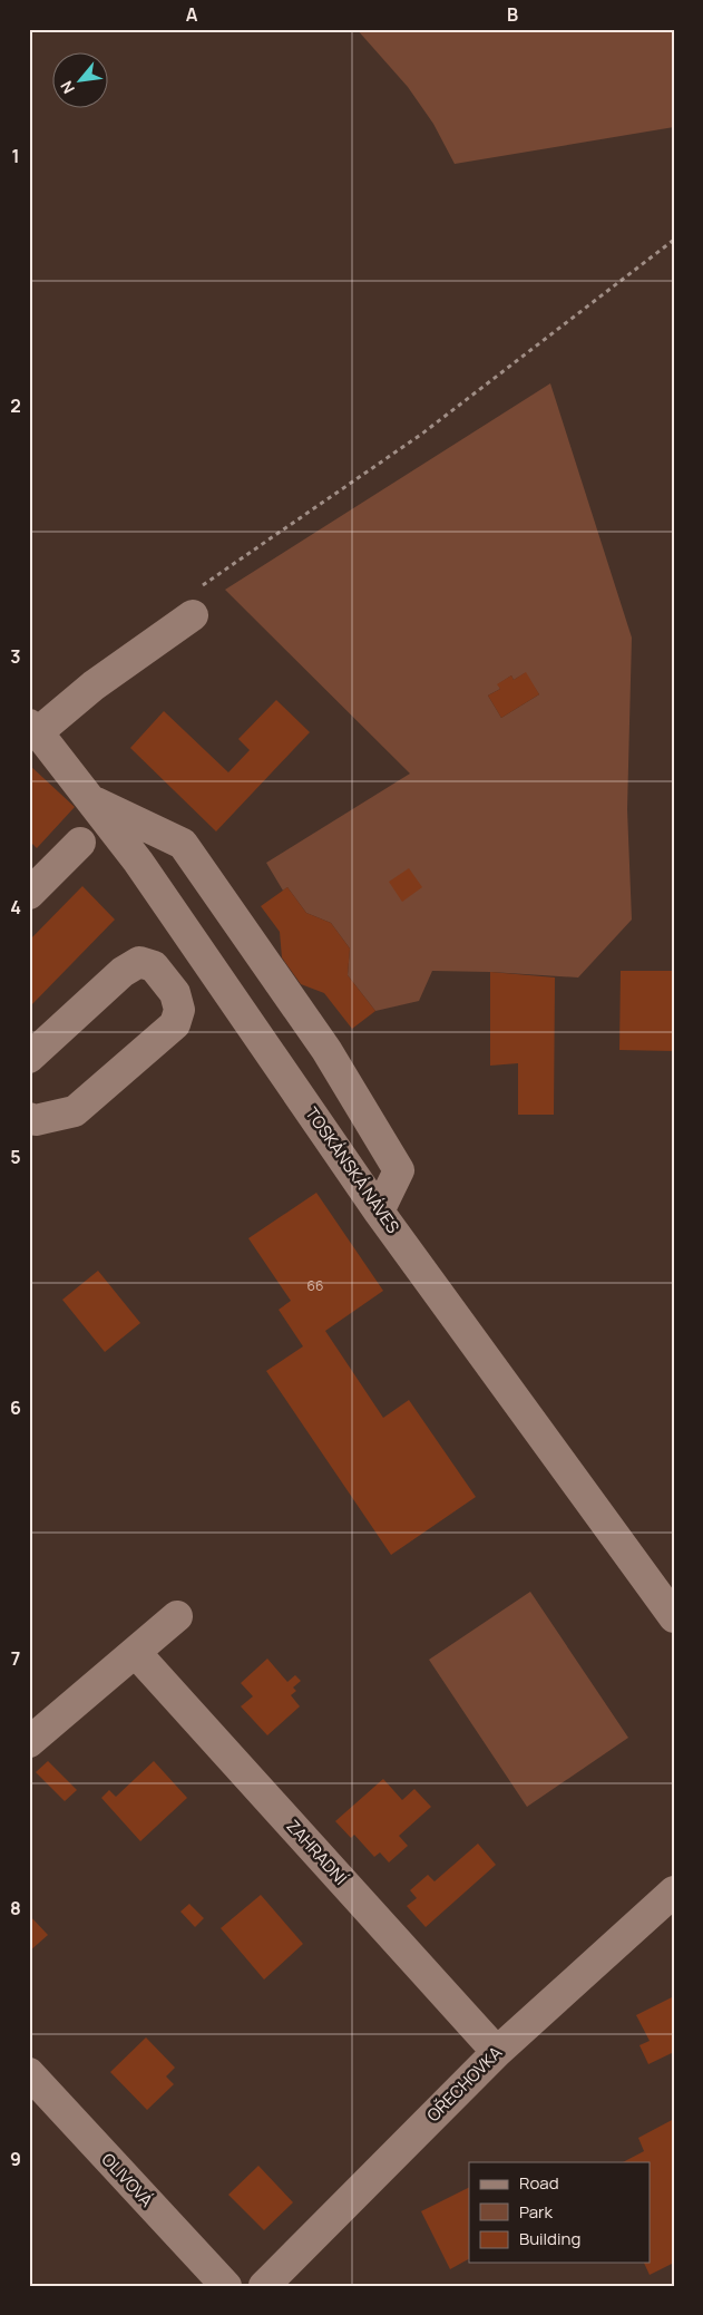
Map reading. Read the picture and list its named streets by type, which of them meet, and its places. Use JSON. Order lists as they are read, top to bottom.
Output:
{
  "streets": {
    "street": [
      "TOSKÁNSKÁ NÁVES",
      "ZAHRADNÍ",
      "OŘECHOVKA",
      "OLIVOVÁ"
    ]
  },
  "crossings": [
    ["ZAHRADNÍ", "OŘECHOVKA"]
  ],
  "house_numbers": ["66"],
  "legend": ["Road", "Park", "Building"],
  "north": "bottom left",
  "grid": {
    "columns": ["A", "B"],
    "rows": [
      "1",
      "2",
      "3",
      "4",
      "5",
      "6",
      "7",
      "8",
      "9"
    ]
  }
}
